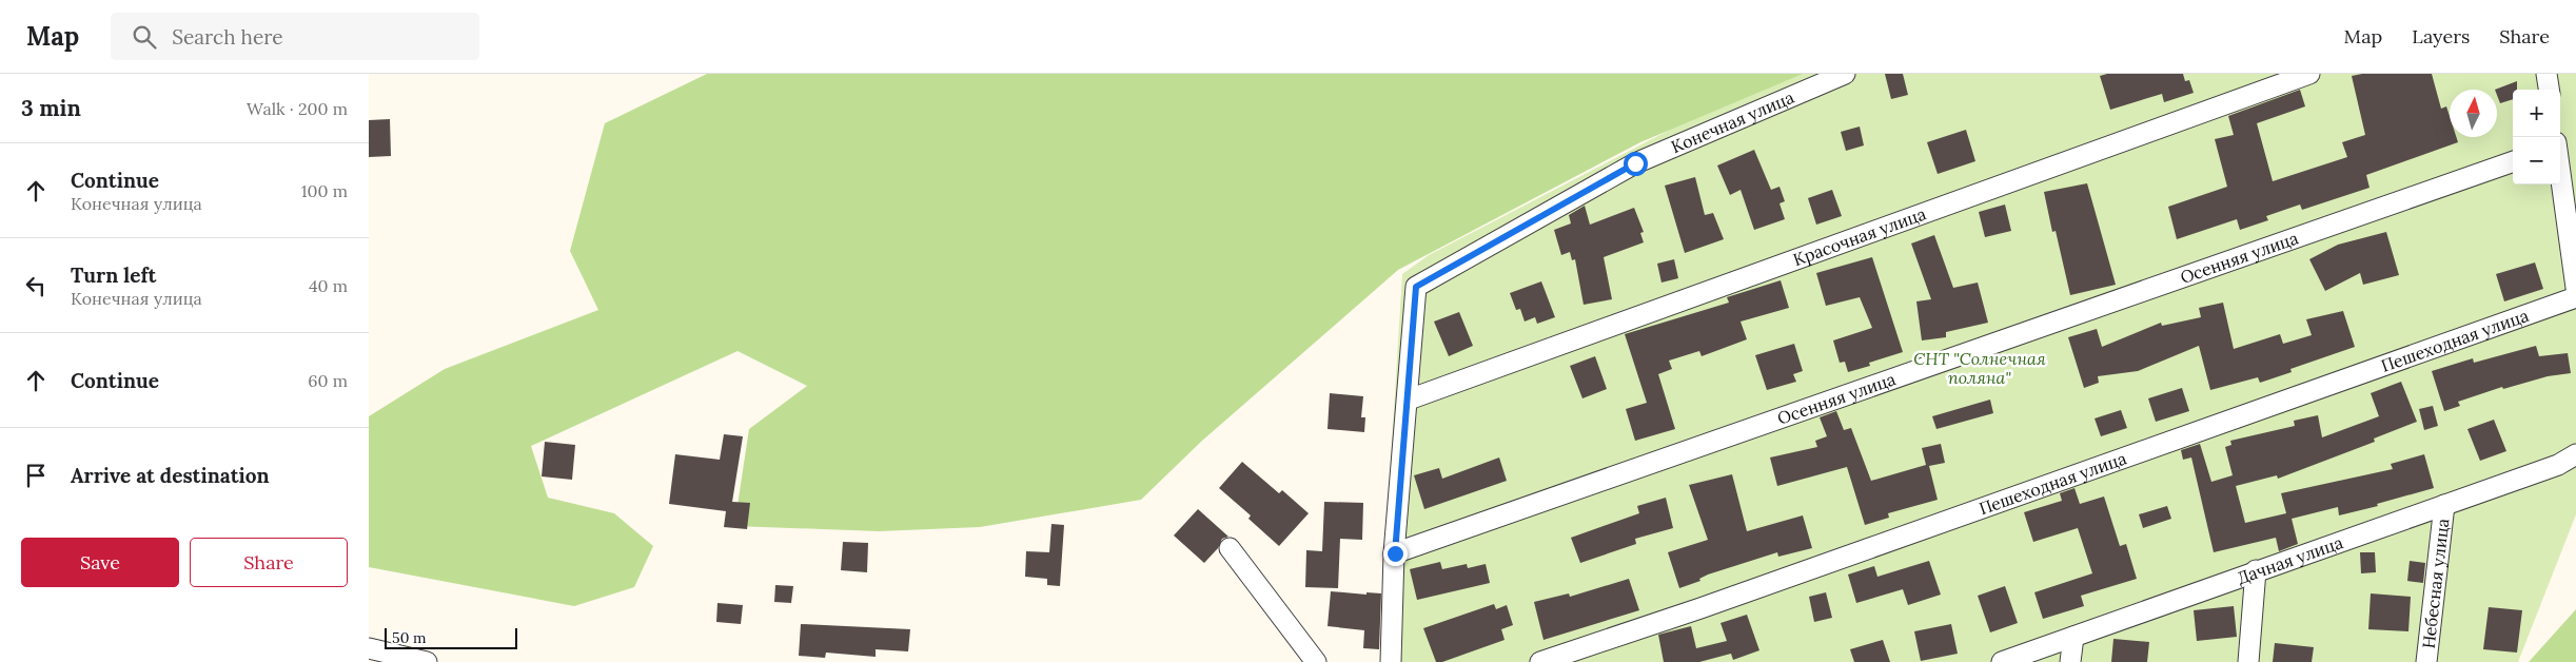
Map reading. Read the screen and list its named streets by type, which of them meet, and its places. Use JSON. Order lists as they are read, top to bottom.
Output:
{
  "streets": {
    "street": [
      "Конечная улица",
      "Красочная улица",
      "Осенняя улица",
      "Пешеходная улица",
      "Дачная улица",
      "Небесная улица"
    ]
  },
  "crossings": [
    ["Конечная улица", "Красочная улица"],
    ["Дачная улица", "Небесная улица"]
  ],
  "parks": ["СНТ \"Солнечная поляна\""],
  "scale_bar": "50 m",
  "north": "top",
  "page": {
    "header": "Map",
    "search": "Search here",
    "nav": ["Map", "Layers", "Share"],
    "heading": ["3 min", "Walk · 200 m"],
    "map_buttons": ["+", "−"],
    "list": [
      ["Continue", "Конечная улица", "100 m"],
      ["Turn left", "Конечная улица", "40 m"],
      ["Continue", "60 m"],
      "Arrive at destination"
    ],
    "buttons": ["Save", "Share"],
    "scale": "50 m"
  }
}
